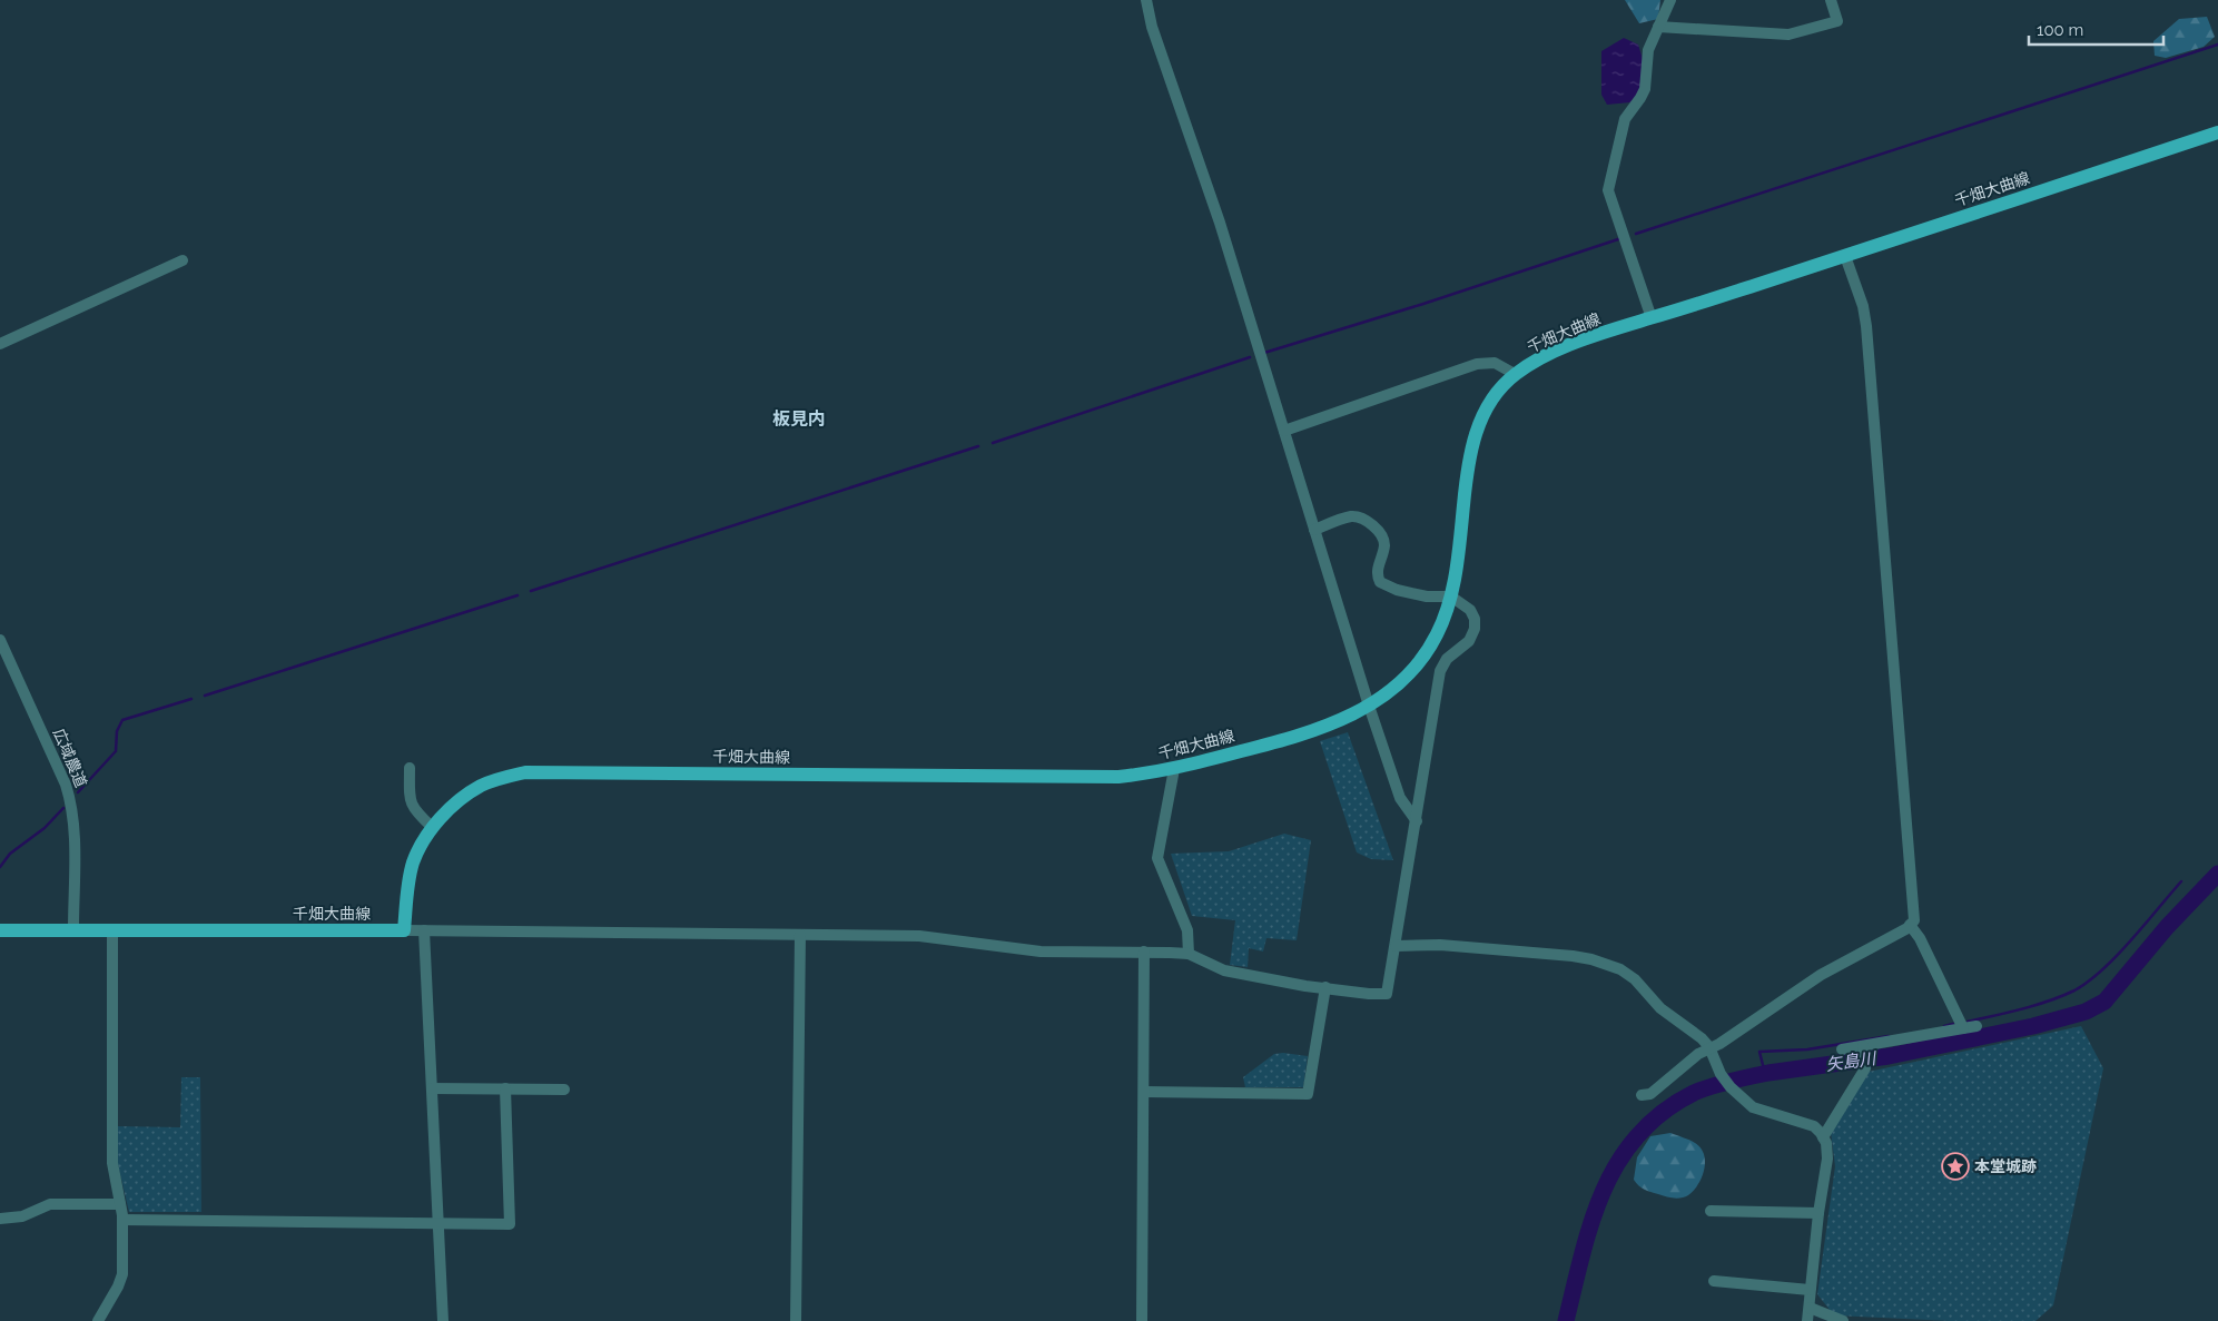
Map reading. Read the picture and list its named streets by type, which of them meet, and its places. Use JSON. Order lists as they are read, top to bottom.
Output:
{
  "streets": {
    "main road": ["千畑大曲線"],
    "street": ["広域農道"]
  },
  "crossings": [
    ["千畑大曲線", "広域農道"]
  ],
  "districts": ["板見内"],
  "water": ["矢島川"],
  "places": {
    "place": ["本堂城跡"]
  },
  "scale_bar": "100 m"
}
